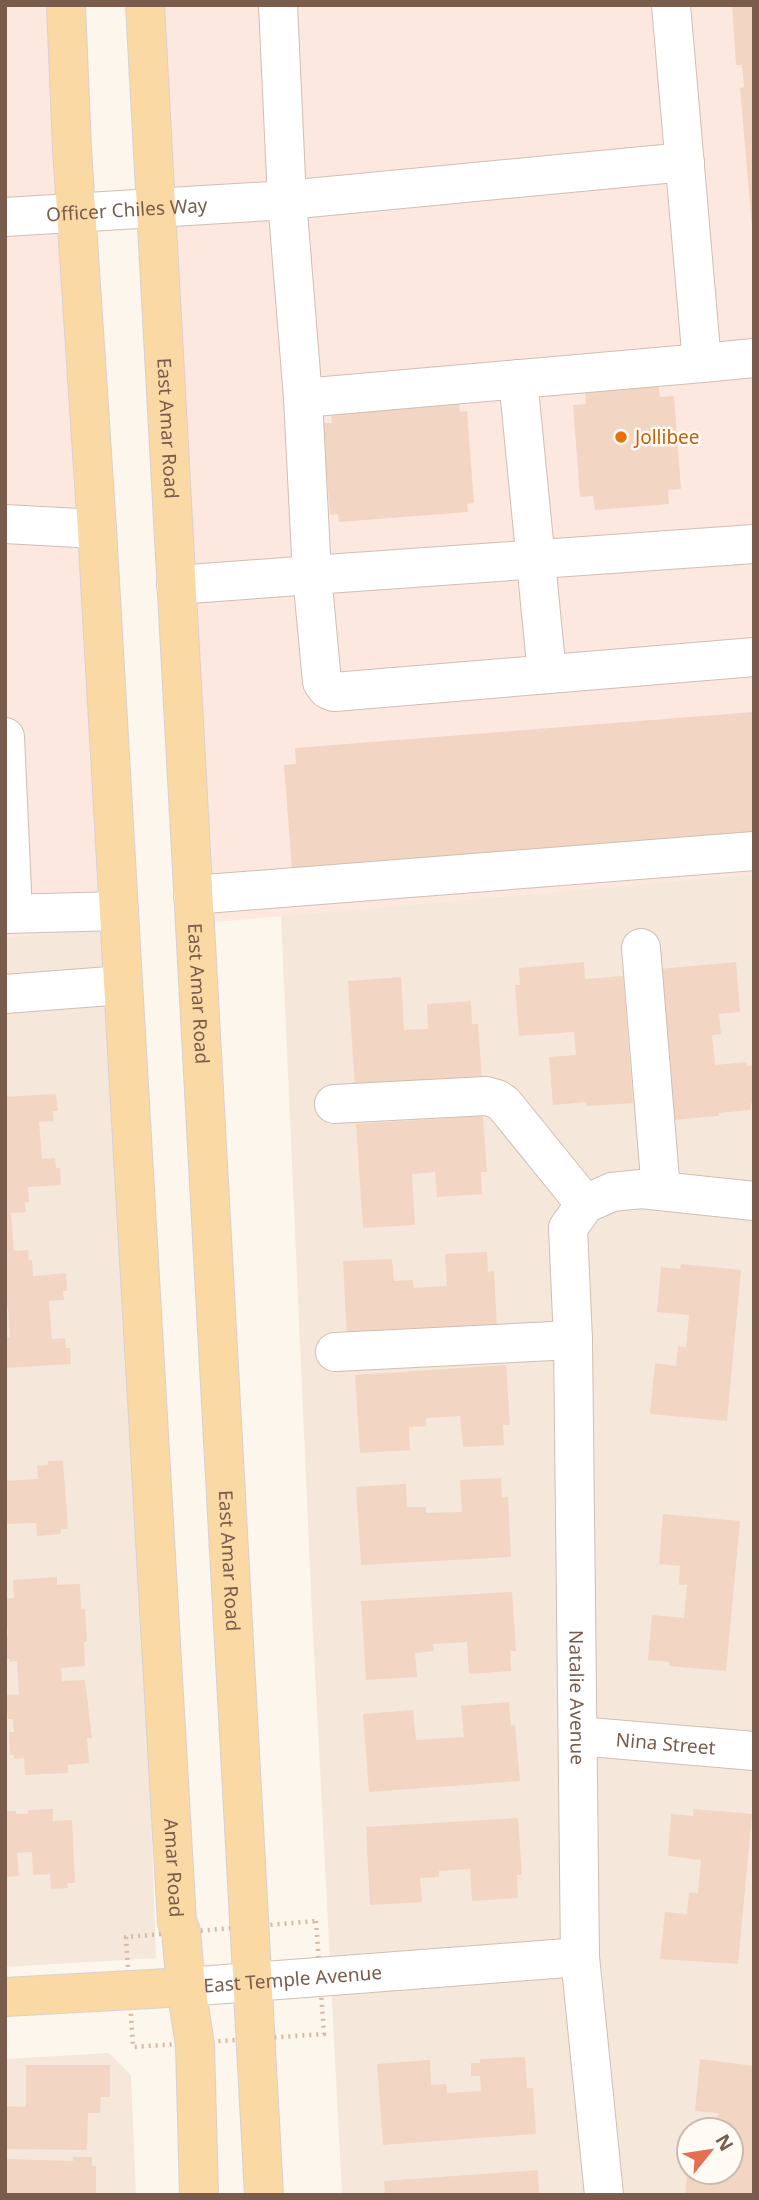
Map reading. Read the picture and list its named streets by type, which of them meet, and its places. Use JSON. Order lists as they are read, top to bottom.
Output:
{
  "streets": {
    "main road": ["East Amar Road", "Amar Road", "East Temple Avenue"],
    "street": ["Officer Chiles Way", "Natalie Avenue", "Nina Street"]
  },
  "crossings": [
    ["Officer Chiles Way", "East Amar Road"],
    ["East Amar Road", "East Temple Avenue"],
    ["Natalie Avenue", "Nina Street"],
    ["Natalie Avenue", "East Temple Avenue"],
    ["Amar Road", "East Temple Avenue"]
  ],
  "places": ["Jollibee"],
  "north": "top right"
}
